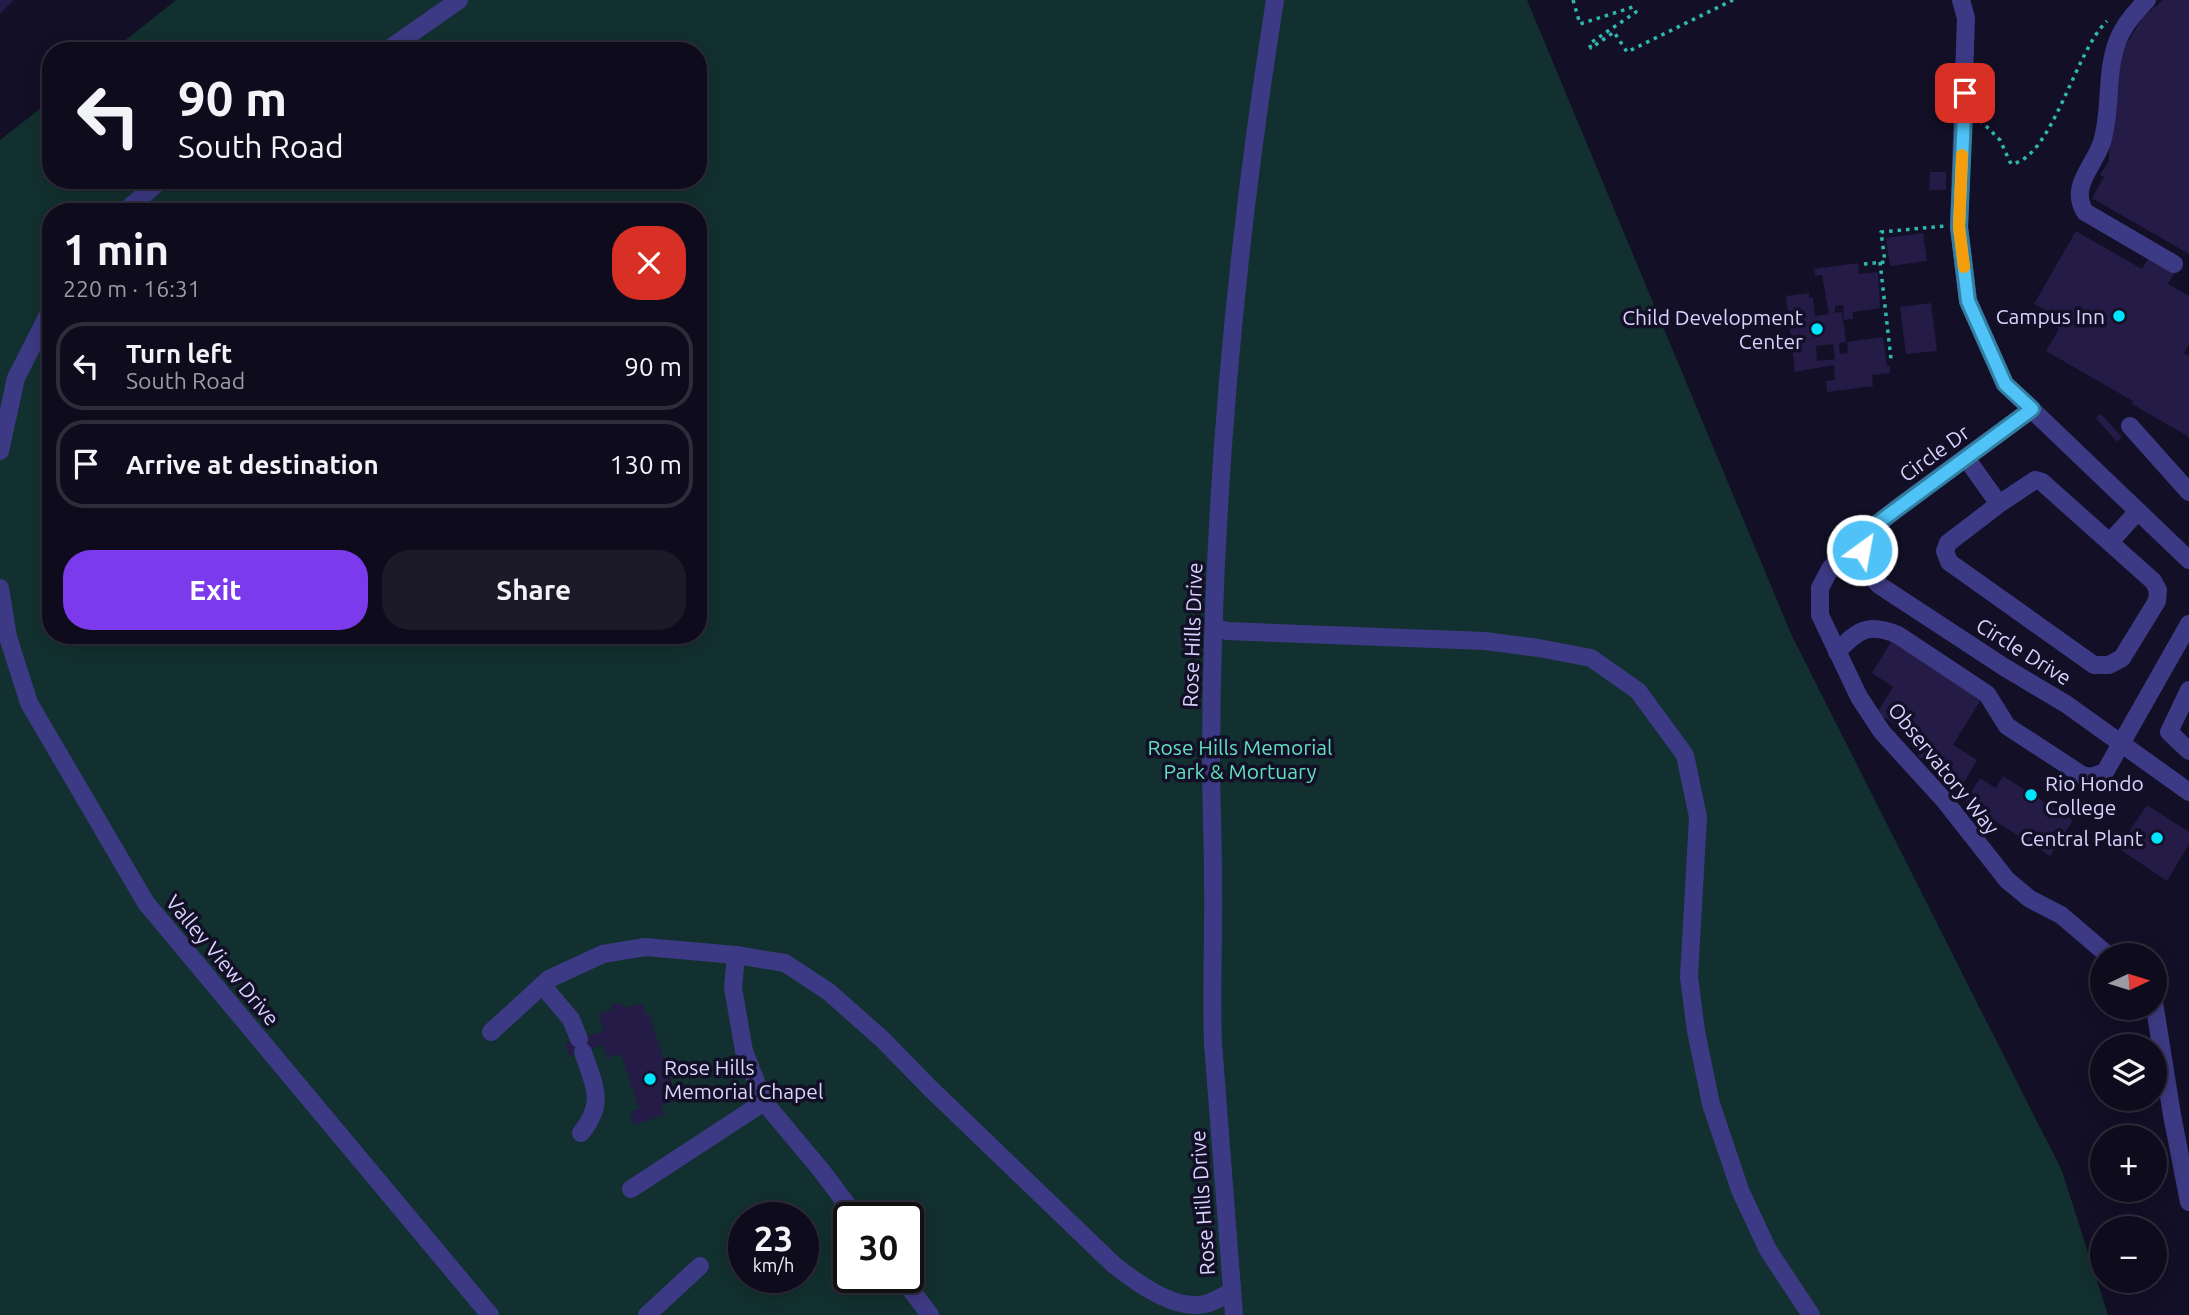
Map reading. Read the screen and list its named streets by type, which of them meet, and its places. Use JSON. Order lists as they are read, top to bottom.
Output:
{
  "streets": {
    "street": [
      "Circle Dr",
      "Rose Hills Drive",
      "Circle Drive",
      "Observatory Way",
      "Valley View Drive"
    ]
  },
  "crossings": [
    ["Circle Dr", "Circle Drive"],
    ["Circle Dr", "Observatory Way"],
    ["Circle Drive", "Observatory Way"]
  ],
  "parks": ["Rose Hills Memorial Park & Mortuary"],
  "places": [
    "Campus Inn",
    "Child Development Center",
    "Rio Hondo College",
    "Central Plant",
    "Rose Hills Memorial Chapel"
  ],
  "north": "right",
  "page": {
    "turn": ["90 m", "South Road"],
    "heading": ["1 min", "220 m · 16:31"],
    "list": [
      {
        "name": "Turn left",
        "note": "South Road",
        "value": "90 m"
      },
      {
        "name": "Arrive at destination",
        "value": "130 m"
      }
    ],
    "buttons": ["Exit", "Share"],
    "map_buttons": ["+", "−"],
    "speed": "23 km/h",
    "limit": "30"
  }
}
